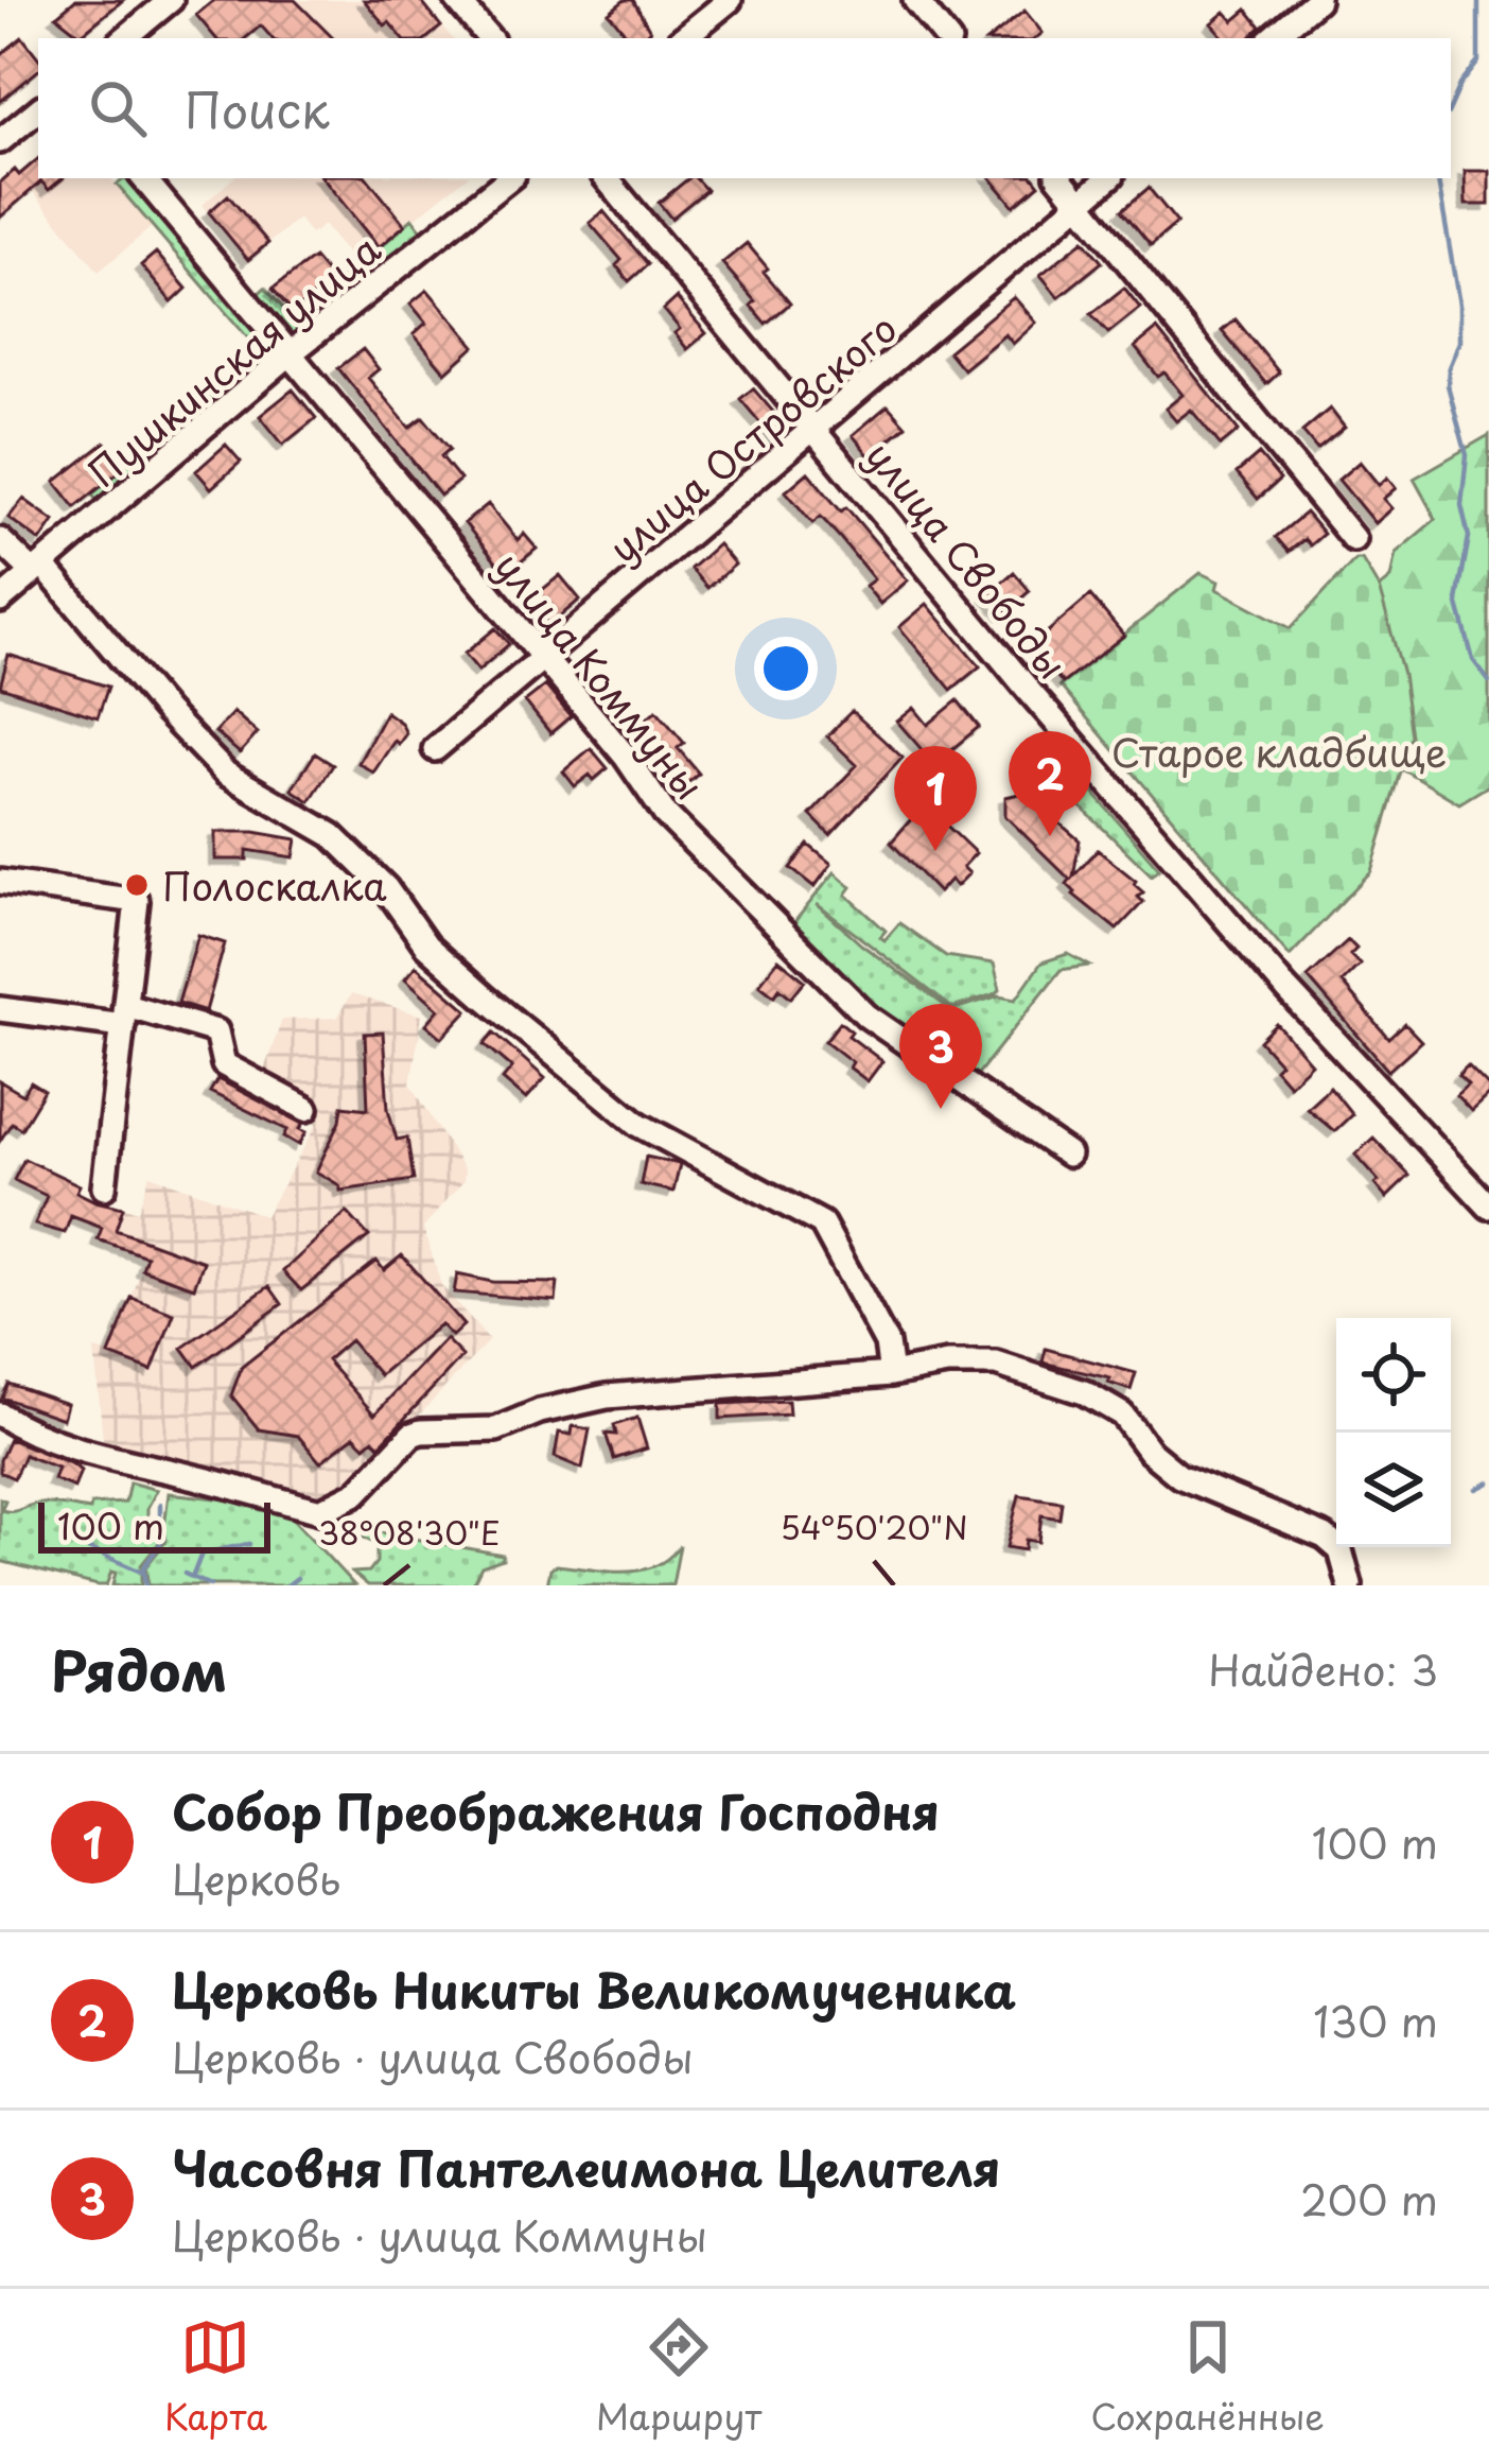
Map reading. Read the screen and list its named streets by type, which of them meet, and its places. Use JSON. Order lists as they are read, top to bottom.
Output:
{
  "streets": {
    "street": [
      "Пушкинская улица",
      "улица Островского",
      "улица Свободы",
      "улица Коммуны"
    ]
  },
  "crossings": [
    ["Пушкинская улица", "улица Коммуны"],
    ["улица Островского", "улица Свободы"],
    ["улица Островского", "улица Коммуны"]
  ],
  "parks": ["Старое кладбище"],
  "places": ["Полоскалка"],
  "scale_bar": "100 m",
  "page": {
    "search": "Поиск",
    "pins": ["2", "1", "3"],
    "scale": "100 m",
    "heading": ["Рядом", "Найдено: 3"],
    "list": [
      {
        "mark": "1",
        "name": "Собор Преображения Господня",
        "note": "Церковь",
        "value": "100 m"
      },
      {
        "mark": "2",
        "name": "Церковь Никиты Великомученика",
        "note": "Церковь · улица Свободы",
        "value": "130 m"
      },
      {
        "mark": "3",
        "name": "Часовня Пантелеимона Целителя",
        "note": "Церковь · улица Коммуны",
        "value": "200 m"
      }
    ],
    "nav": ["Карта", "Маршрут", "Сохранённые"]
  },
  "coordinates": ["54°50'20\"N", "38°08'30\"E"]
}
